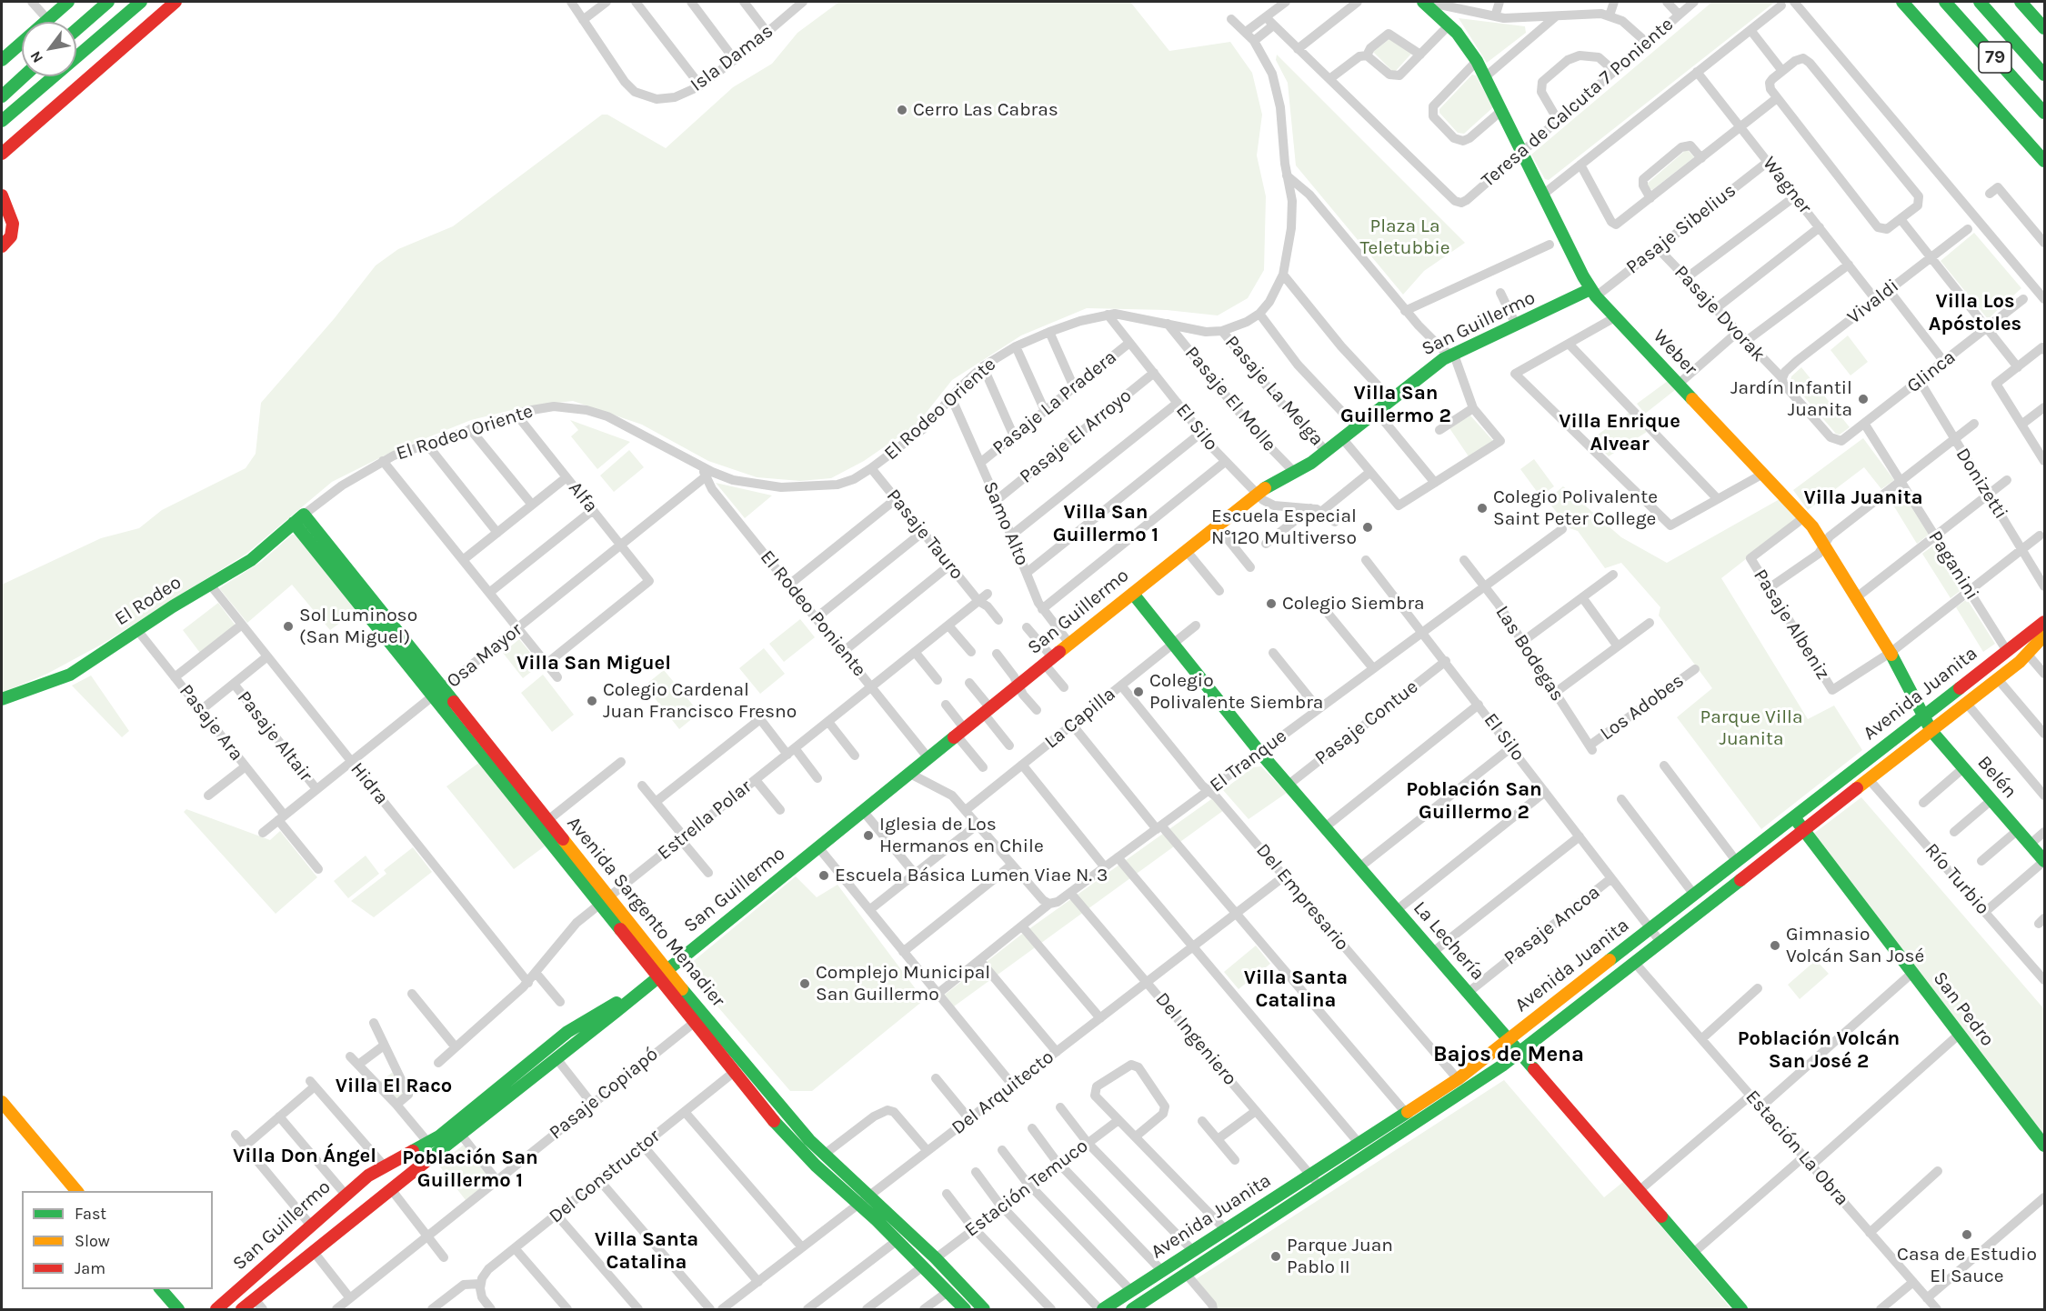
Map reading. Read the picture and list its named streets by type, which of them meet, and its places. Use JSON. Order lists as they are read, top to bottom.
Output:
{
  "streets": {
    "main road": [
      "79",
      "San Guillermo",
      "Weber",
      "El Rodeo",
      "Avenida Juanita",
      "Belén",
      "Avenida Sargento Menadier",
      "La Lechería",
      "San Pedro"
    ],
    "street": [
      "Isla Damas",
      "Teresa de Calcuta 7 Poniente",
      "Wagner",
      "Pasaje Sibelius",
      "Vivaldi",
      "Pasaje Dvorak",
      "Glinca",
      "Pasaje La Melga",
      "Pasaje El Molle",
      "Pasaje La Pradera",
      "El Rodeo Oriente",
      "El Silo",
      "Pasaje El Arroyo",
      "Donizetti",
      "Alfa",
      "Samo Alto",
      "Pasaje Tauro",
      "Paganini",
      "El Rodeo Poniente",
      "Pasaje Albeniz",
      "Las Bodegas",
      "Osa Mayor",
      "Los Adobes",
      "La Capilla",
      "Pasaje Ara",
      "Pasaje Contue",
      "Pasaje Altair",
      "El Tranque",
      "Hidra",
      "Estrella Polar",
      "Río Turbio",
      "Del Empresario",
      "Pasaje Ancoa",
      "Del Ingeniero",
      "Del Arquitecto",
      "Pasaje Copiapó",
      "Estación La Obra",
      "Del Constructor",
      "Estación Temuco"
    ]
  },
  "crossings": [
    ["Teresa de Calcuta 7 Poniente", "Weber"],
    ["Wagner", "Pasaje Sibelius"],
    ["Wagner", "Vivaldi"],
    ["Pasaje Sibelius", "Pasaje Dvorak"],
    ["Pasaje Sibelius", "San Guillermo"],
    ["Pasaje Sibelius", "Weber"],
    ["Vivaldi", "Pasaje Dvorak"],
    ["Vivaldi", "Glinca"],
    ["Pasaje Dvorak", "Glinca"],
    ["San Guillermo", "Weber"],
    ["San Guillermo", "Pasaje La Melga"],
    ["San Guillermo", "Pasaje El Molle"],
    ["San Guillermo", "El Silo"],
    ["San Guillermo", "Samo Alto"],
    ["San Guillermo", "El Rodeo Poniente"],
    ["San Guillermo", "Avenida Sargento Menadier"],
    ["San Guillermo", "La Lechería"],
    ["Weber", "Pasaje Albeniz"],
    ["Weber", "Avenida Juanita"],
    ["Weber", "Belén"],
    ["Glinca", "Donizetti"],
    ["Glinca", "Paganini"],
    ["Pasaje La Melga", "El Rodeo Oriente"],
    ["Pasaje El Molle", "El Rodeo Oriente"],
    ["Pasaje La Pradera", "El Silo"],
    ["Pasaje La Pradera", "Samo Alto"],
    ["El Rodeo Oriente", "El Silo"],
    ["El Rodeo Oriente", "Alfa"],
    ["El Rodeo Oriente", "Samo Alto"],
    ["El Rodeo Oriente", "Pasaje Tauro"],
    ["El Rodeo Oriente", "El Rodeo"],
    ["El Rodeo Oriente", "El Rodeo Poniente"],
    ["El Rodeo Oriente", "Avenida Sargento Menadier"],
    ["El Silo", "Pasaje El Arroyo"],
    ["El Silo", "Avenida Juanita"],
    ["El Silo", "Pasaje Contue"],
    ["El Silo", "El Tranque"],
    ["El Silo", "Pasaje Ancoa"],
    ["Pasaje El Arroyo", "Samo Alto"],
    ["Alfa", "Osa Mayor"],
    ["Pasaje Tauro", "Estrella Polar"],
    ["Paganini", "Avenida Juanita"],
    ["El Rodeo", "Pasaje Ara"],
    ["El Rodeo", "Hidra"],
    ["El Rodeo", "Avenida Sargento Menadier"],
    ["El Rodeo Poniente", "Osa Mayor"],
    ["El Rodeo Poniente", "Estrella Polar"],
    ["Las Bodegas", "Los Adobes"],
    ["Las Bodegas", "El Tranque"],
    ["Osa Mayor", "Pasaje Ara"],
    ["Osa Mayor", "Pasaje Altair"],
    ["Osa Mayor", "Hidra"],
    ["Osa Mayor", "Avenida Sargento Menadier"],
    ["Avenida Juanita", "Belén"],
    ["Avenida Juanita", "Río Turbio"],
    ["Avenida Juanita", "Del Empresario"],
    ["Avenida Juanita", "La Lechería"],
    ["Avenida Juanita", "San Pedro"],
    ["Avenida Juanita", "Del Ingeniero"],
    ["Avenida Juanita", "Estación La Obra"],
    ["La Capilla", "Del Empresario"],
    ["La Capilla", "La Lechería"],
    ["Pasaje Contue", "La Lechería"],
    ["El Tranque", "Del Empresario"],
    ["El Tranque", "La Lechería"],
    ["El Tranque", "Del Ingeniero"],
    ["Hidra", "Estrella Polar"],
    ["Estrella Polar", "Avenida Sargento Menadier"],
    ["Del Empresario", "Del Arquitecto"],
    ["Avenida Sargento Menadier", "Del Arquitecto"],
    ["Avenida Sargento Menadier", "Pasaje Copiapó"],
    ["Avenida Sargento Menadier", "Del Constructor"],
    ["Avenida Sargento Menadier", "Estación Temuco"],
    ["Pasaje Ancoa", "La Lechería"],
    ["Del Ingeniero", "Del Arquitecto"]
  ],
  "districts": [
    "Villa Los Apóstoles",
    "Villa San Guillermo 2",
    "Villa Enrique Alvear",
    "Villa Juanita",
    "Villa San Guillermo 1",
    "Villa San Miguel",
    "Población San Guillermo 2",
    "Villa Santa Catalina",
    "Población Volcán San José 2",
    "Bajos de Mena",
    "Villa El Raco",
    "Villa Don Ángel",
    "Población San Guillermo 1",
    "Villa Santa Catalina"
  ],
  "parks": ["Plaza La Teletubbie", "Parque Villa Juanita"],
  "places": [
    "Cerro Las Cabras",
    "Jardín Infantil Juanita",
    "Colegio Polivalente Saint Peter College",
    "Escuela Especial N°120 Multiverso",
    "Colegio Siembra",
    "Sol Luminoso (San Miguel)",
    "Colegio Polivalente Siembra",
    "Colegio Cardenal Juan Francisco Fresno",
    "Iglesia de Los Hermanos en Chile",
    "Escuela Básica Lumen Viae N. 3",
    "Gimnasio Volcán San José",
    "Complejo Municipal San Guillermo",
    "Casa de Estudio El Sauce",
    "Parque Juan Pablo II"
  ],
  "legend": ["Fast", "Slow", "Jam"],
  "north": "bottom left"
}
